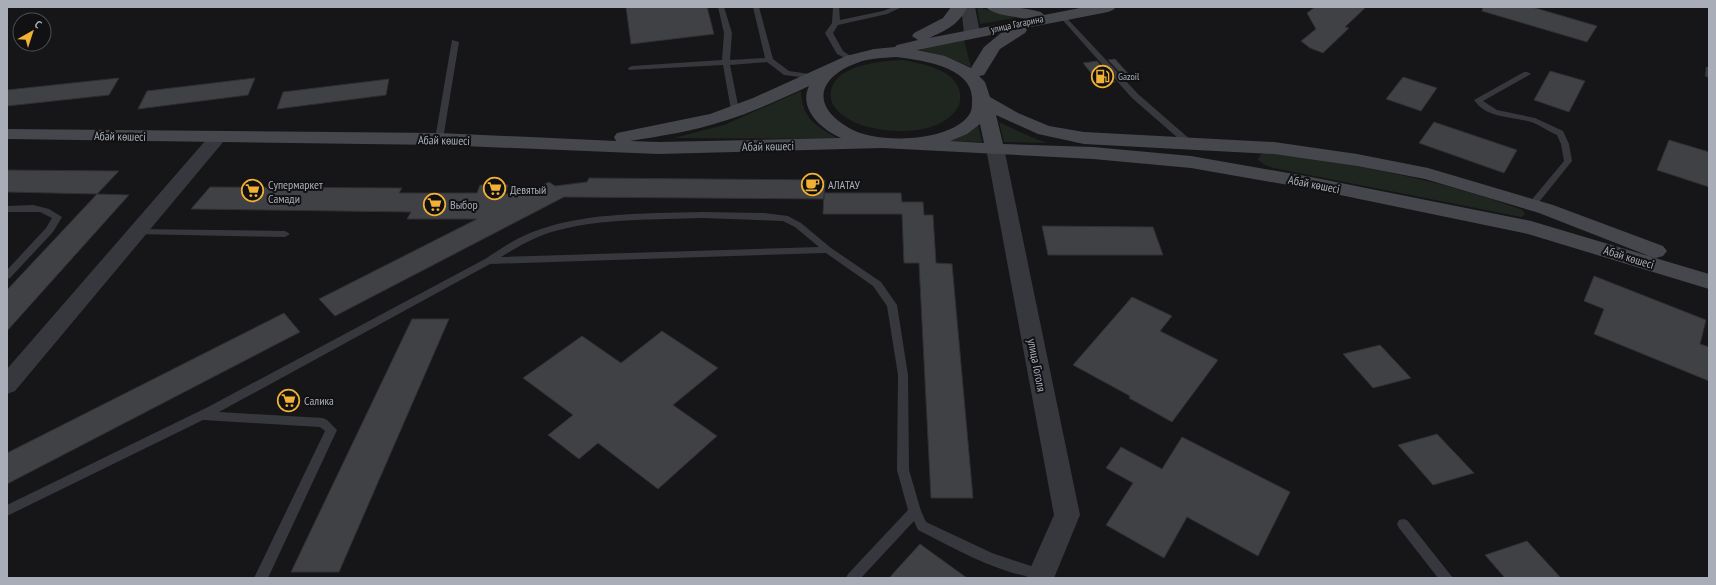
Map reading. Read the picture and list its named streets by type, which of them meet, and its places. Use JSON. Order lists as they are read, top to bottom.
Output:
{
  "streets": {
    "main road": ["улица Гагарина", "Абай көшесі"],
    "street": ["улица Гоголя"]
  },
  "crossings": [
    ["улица Гагарина", "Абай көшесі"],
    ["Абай көшесі", "улица Гоголя"]
  ],
  "places": {
    "fuel station": ["Gazoil"],
    "cafe": ["АЛАТАУ"],
    "supermarket": [
      "Девятый",
      "Супермаркет Самади",
      "Выбор",
      "Салика"
    ]
  },
  "north": "top right"
}
